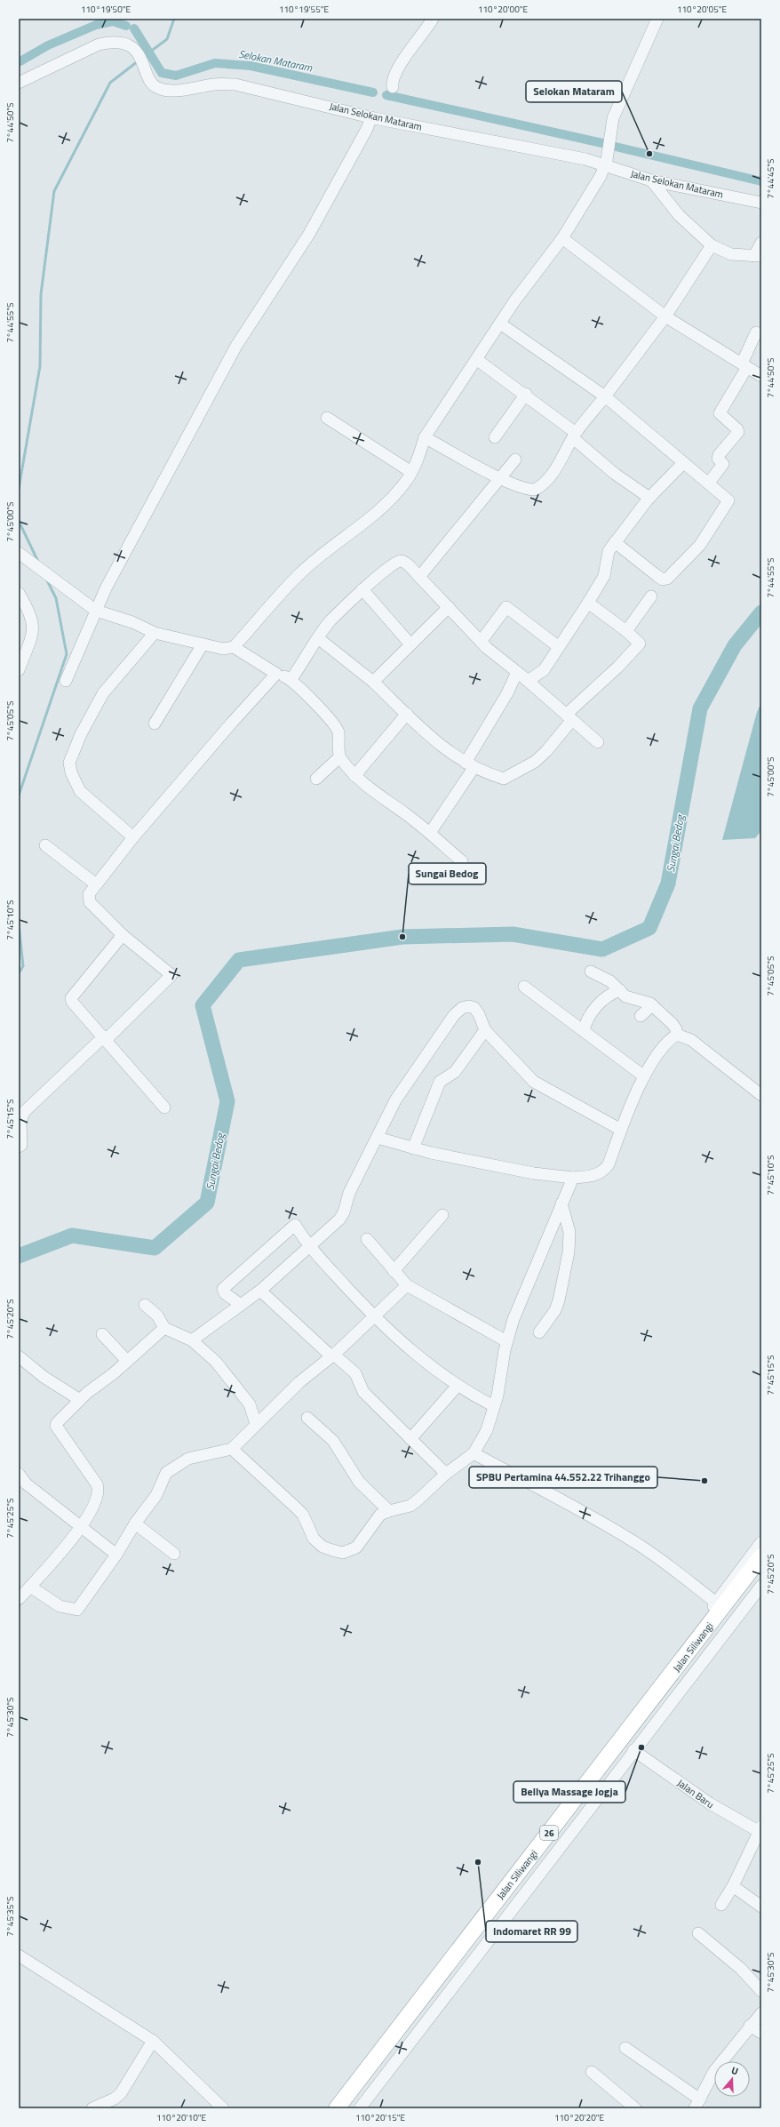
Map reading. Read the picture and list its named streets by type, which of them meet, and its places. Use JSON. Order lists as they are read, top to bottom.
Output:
{
  "streets": {
    "highway": ["Jalan Siliwangi", "26"],
    "street": ["Jalan Selokan Mataram", "Jalan Baru"]
  },
  "water": ["Selokan Mataram", "Sungai Bedog"],
  "places": [
    "Selokan Mataram",
    "Sungai Bedog",
    "SPBU Pertamina 44.552.22 Trihanggo",
    "Bellya Massage Jogja",
    "Indomaret RR 99"
  ],
  "north": "top",
  "coordinates": [
    "110°19'50\"E",
    "110°19'55\"E",
    "110°20'00\"E",
    "110°20'05\"E",
    "7°44'50\"S",
    "7°44'45\"S",
    "7°44'55\"S",
    "7°45'00\"S",
    "7°45'05\"S",
    "7°45'10\"S",
    "7°45'15\"S",
    "7°45'20\"S",
    "7°45'25\"S",
    "7°45'30\"S",
    "7°45'35\"S",
    "110°20'10\"E",
    "110°20'15\"E",
    "110°20'20\"E"
  ]
}
